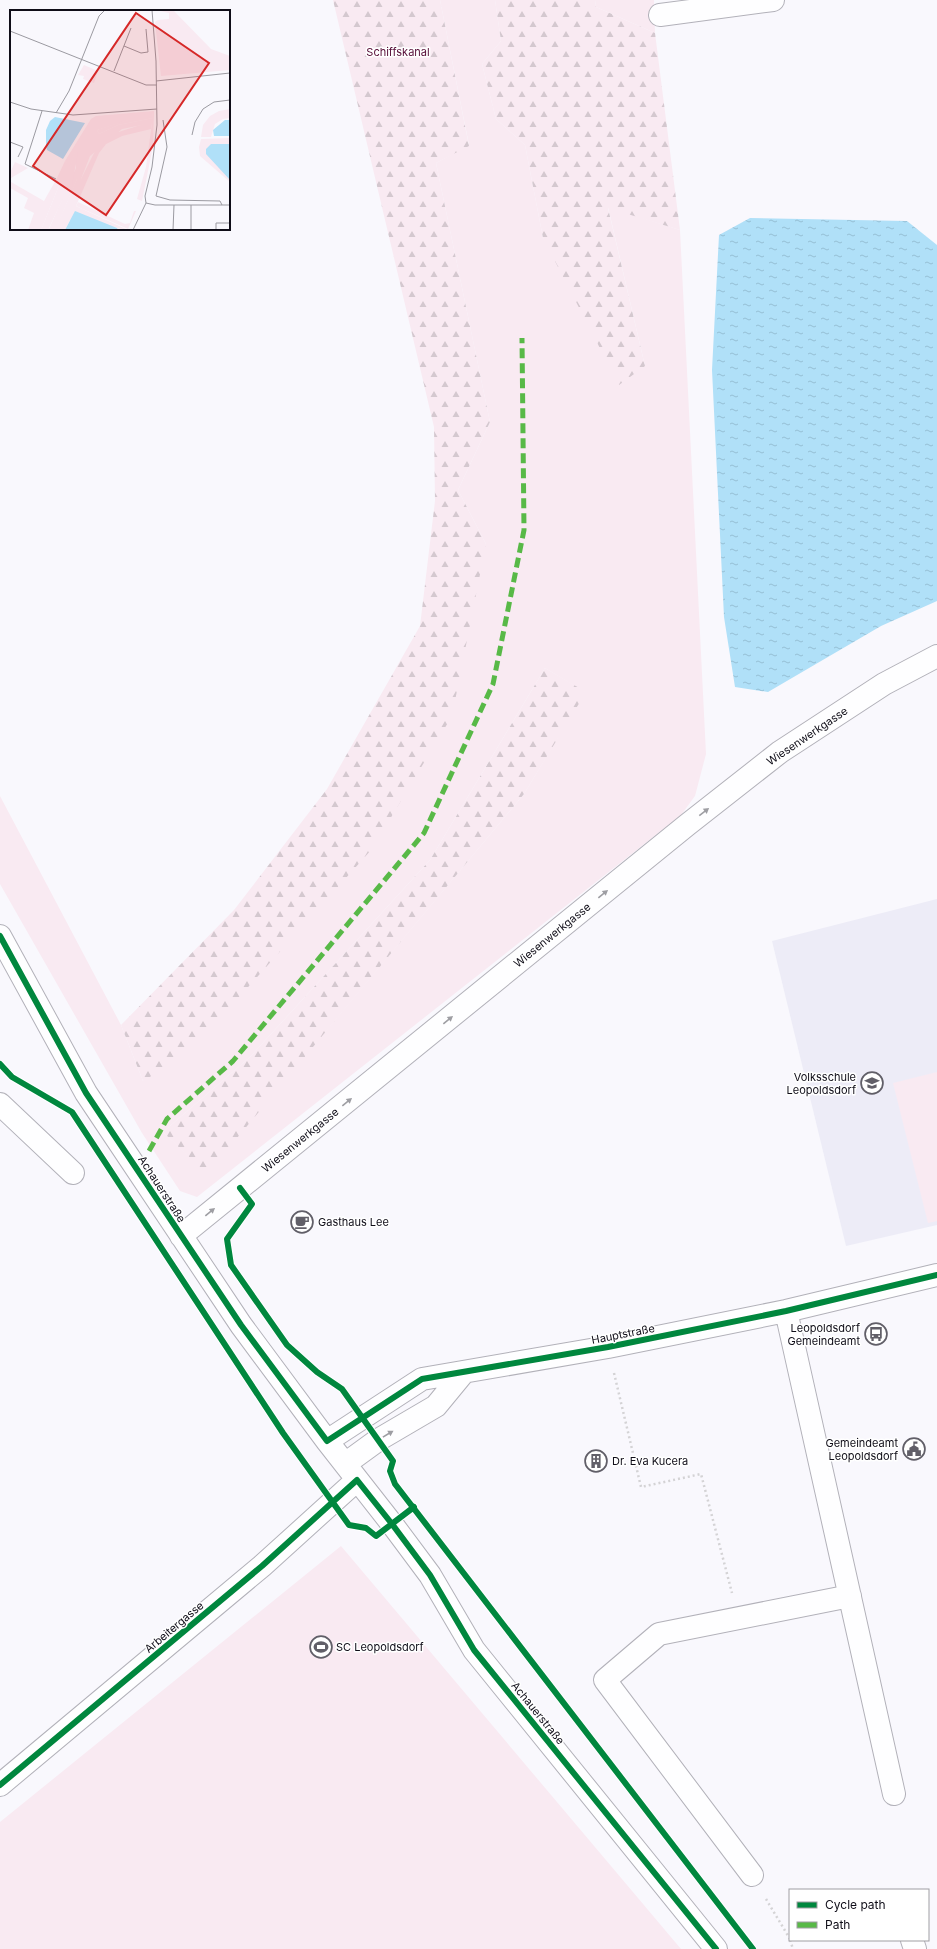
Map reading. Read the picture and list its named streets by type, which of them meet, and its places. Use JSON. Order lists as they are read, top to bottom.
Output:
{
  "streets": {
    "street": [
      "Wiesenwerkgasse",
      "Achauerstraße",
      "Hauptstraße",
      "Arbeitergasse"
    ]
  },
  "crossings": [
    ["Wiesenwerkgasse", "Achauerstraße"],
    ["Achauerstraße", "Hauptstraße"],
    ["Achauerstraße", "Arbeitergasse"]
  ],
  "one_way": ["Wiesenwerkgasse"],
  "parks": ["Schiffskanal"],
  "places": {
    "school or university": ["Volksschule Leopoldsdorf"],
    "cafe": ["Gasthaus Lee"],
    "bus stop": ["Leopoldsdorf Gemeindeamt"],
    "public building": ["Gemeindeamt Leopoldsdorf"],
    "building": ["Dr. Eva Kucera"],
    "sports": ["SC Leopoldsdorf"]
  },
  "legend": ["Cycle path", "Path"]
}
